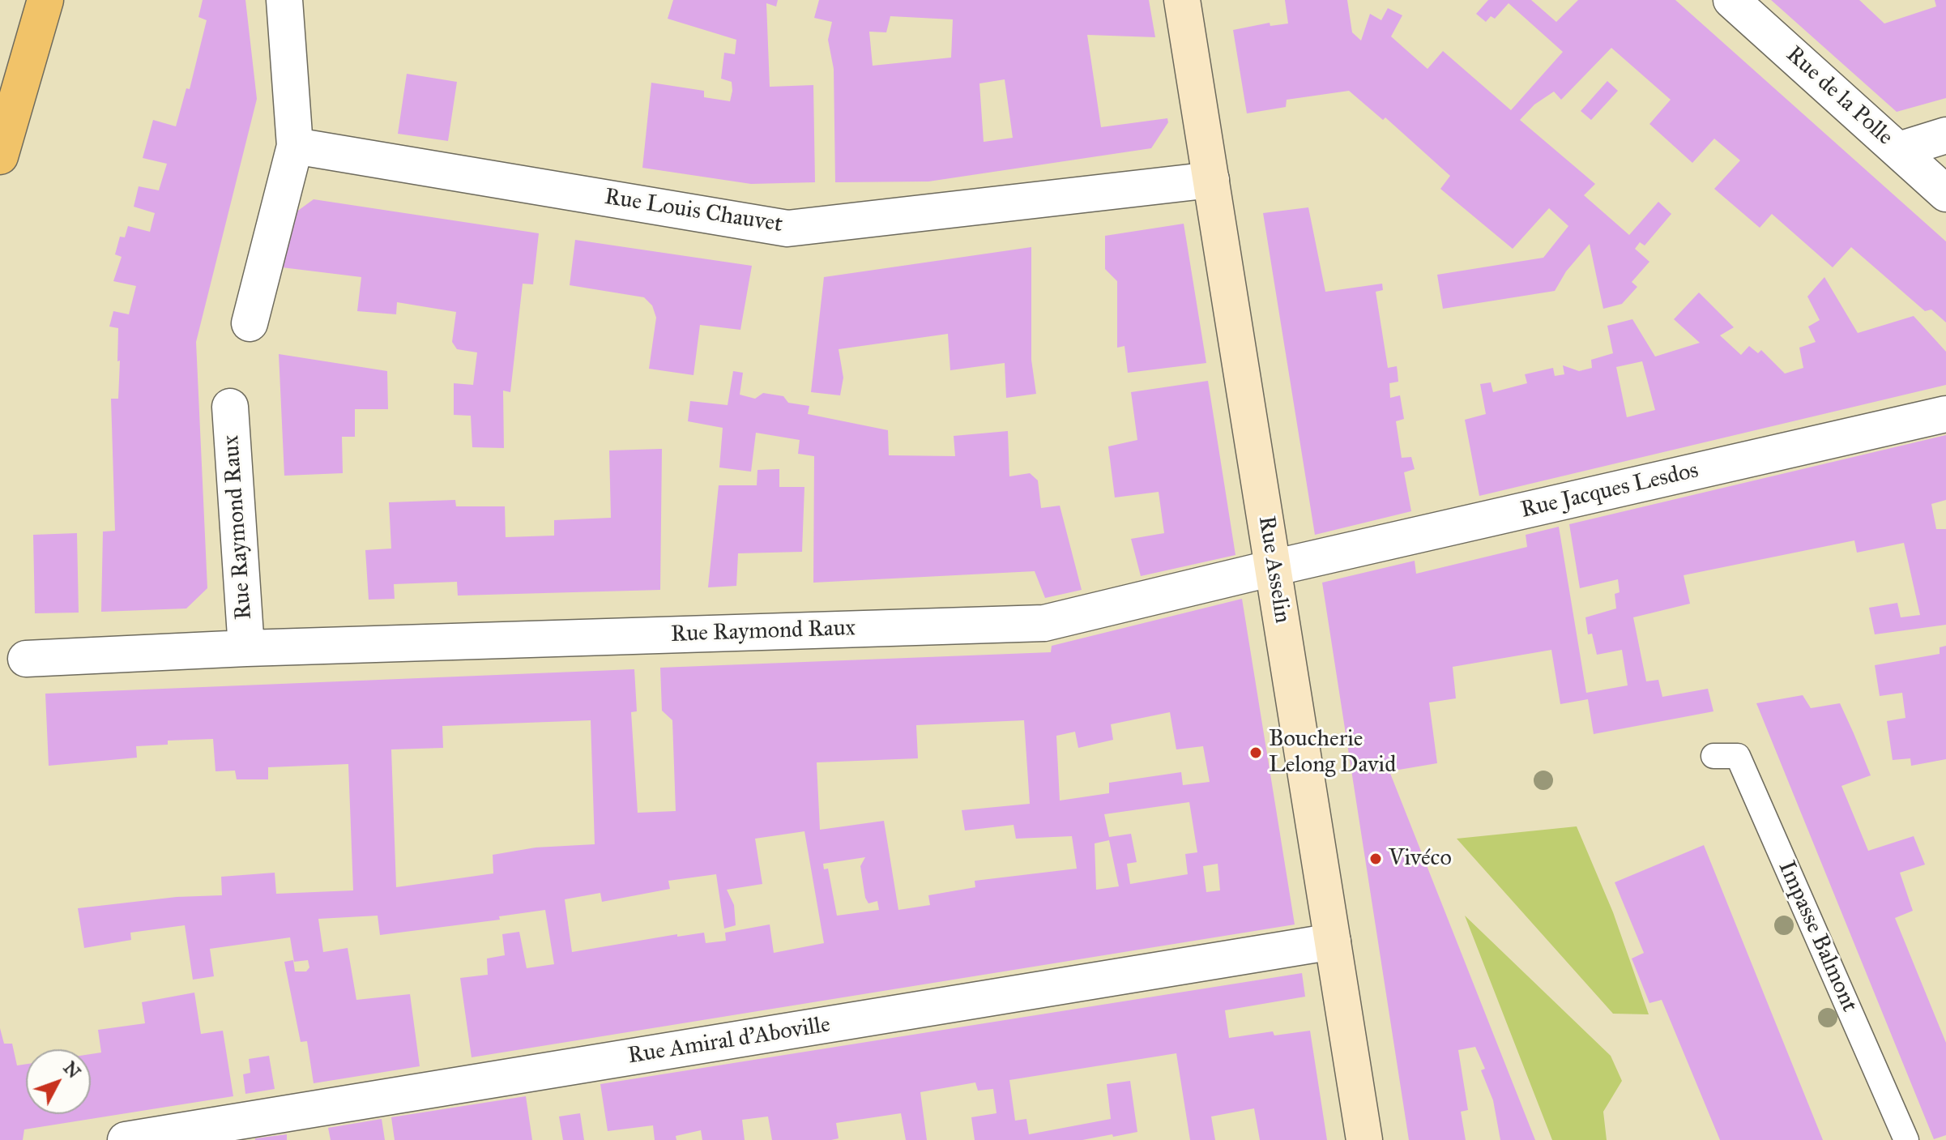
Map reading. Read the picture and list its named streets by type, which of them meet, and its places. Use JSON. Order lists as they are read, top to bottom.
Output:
{
  "streets": {
    "street": [
      "Rue de la Polle",
      "Rue Louis Chauvet",
      "Rue Jacques Lesdos",
      "Rue Raymond Raux",
      "Rue Asselin",
      "Rue Amiral d'Aboville"
    ],
    "lane": ["Impasse Balmont"]
  },
  "crossings": [
    ["Rue Louis Chauvet", "Rue Asselin"],
    ["Rue Jacques Lesdos", "Rue Raymond Raux"],
    ["Rue Jacques Lesdos", "Rue Asselin"],
    ["Rue Raymond Raux", "Rue Asselin"],
    ["Rue Asselin", "Rue Amiral d'Aboville"]
  ],
  "places": ["Boucherie Lelong David", "Vivéco"],
  "north": "top right"
}
